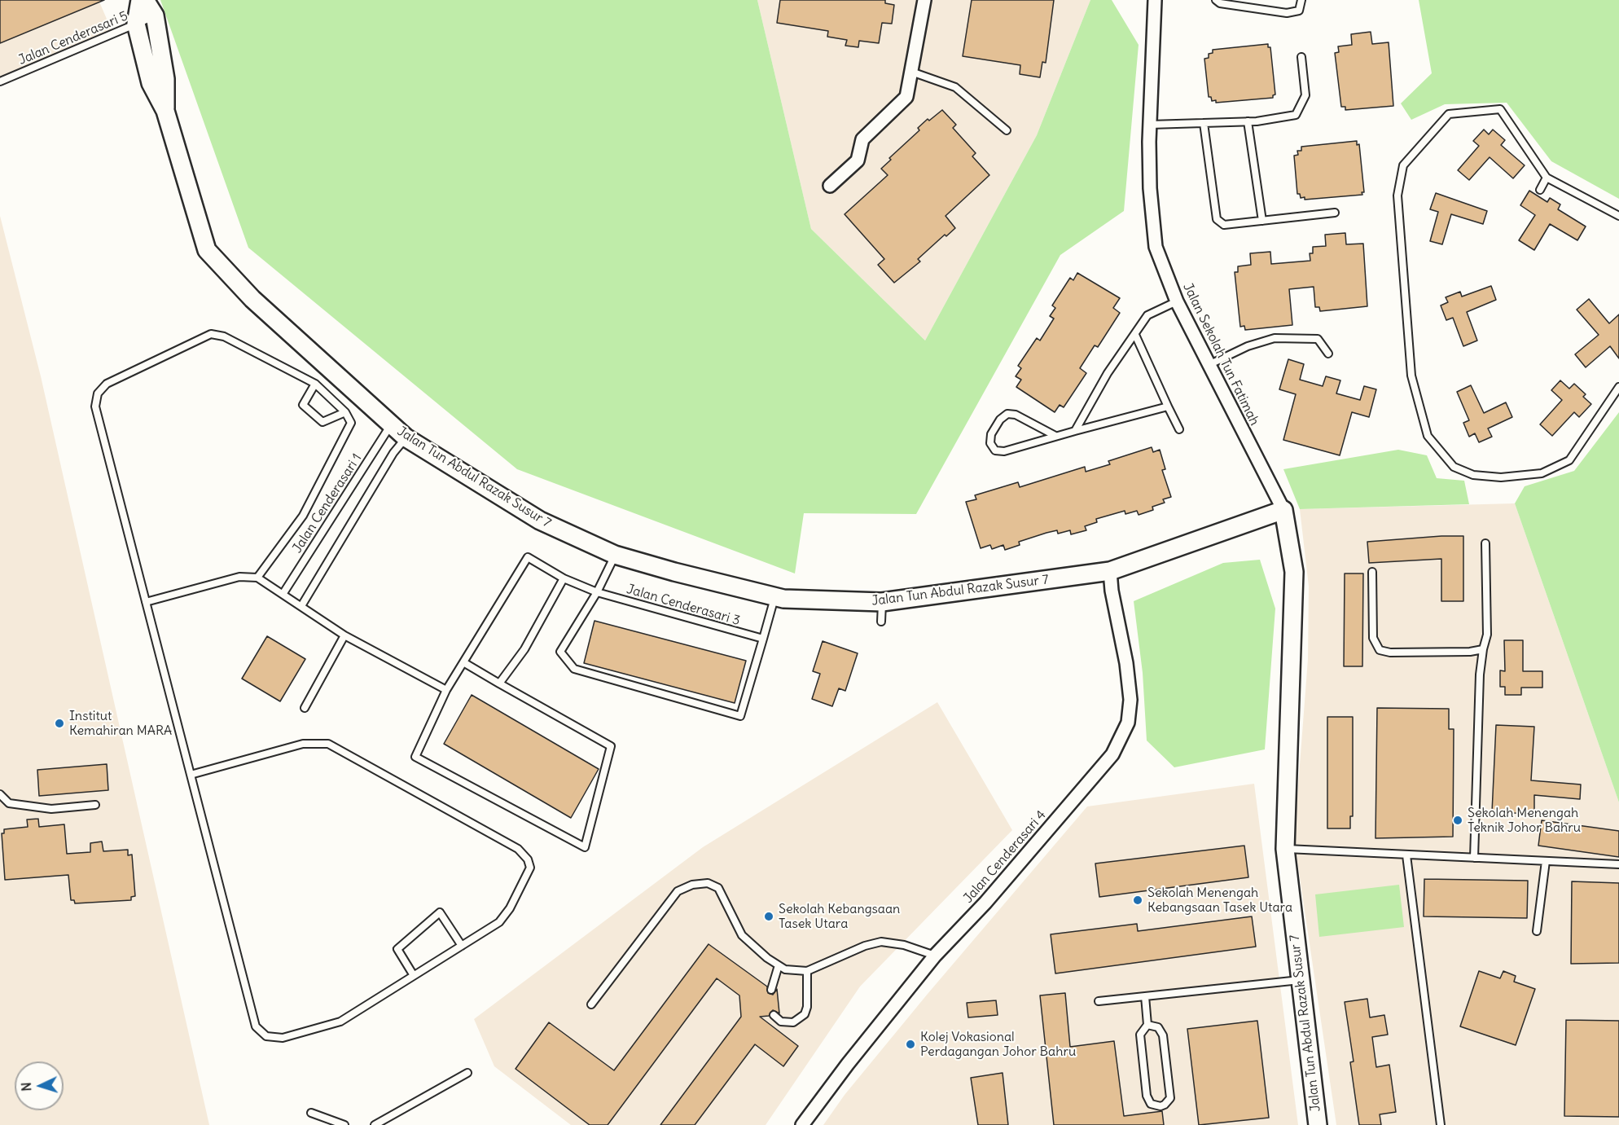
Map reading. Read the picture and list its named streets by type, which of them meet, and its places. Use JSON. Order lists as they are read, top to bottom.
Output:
{
  "streets": {
    "street": ["Jalan Sekolah Tun Fatimah", "Jalan Tun Abdul Razak Susur 7", "Jalan Cenderasari 4"],
    "lane": ["Jalan Cenderasari 5", "Jalan Cenderasari 1", "Jalan Cenderasari 3"]
  },
  "crossings": [
    ["Jalan Cenderasari 5", "Jalan Tun Abdul Razak Susur 7"],
    ["Jalan Sekolah Tun Fatimah", "Jalan Tun Abdul Razak Susur 7"],
    ["Jalan Tun Abdul Razak Susur 7", "Jalan Cenderasari 1"],
    ["Jalan Tun Abdul Razak Susur 7", "Jalan Cenderasari 4"]
  ],
  "places": [
    "Institut Kemahiran MARA",
    "Sekolah Menengah Teknik Johor Bahru",
    "Sekolah Menengah Kebangsaan Tasek Utara",
    "Sekolah Kebangsaan Tasek Utara",
    "Kolej Vokasional Perdagangan Johor Bahru"
  ],
  "north": "left"
}
